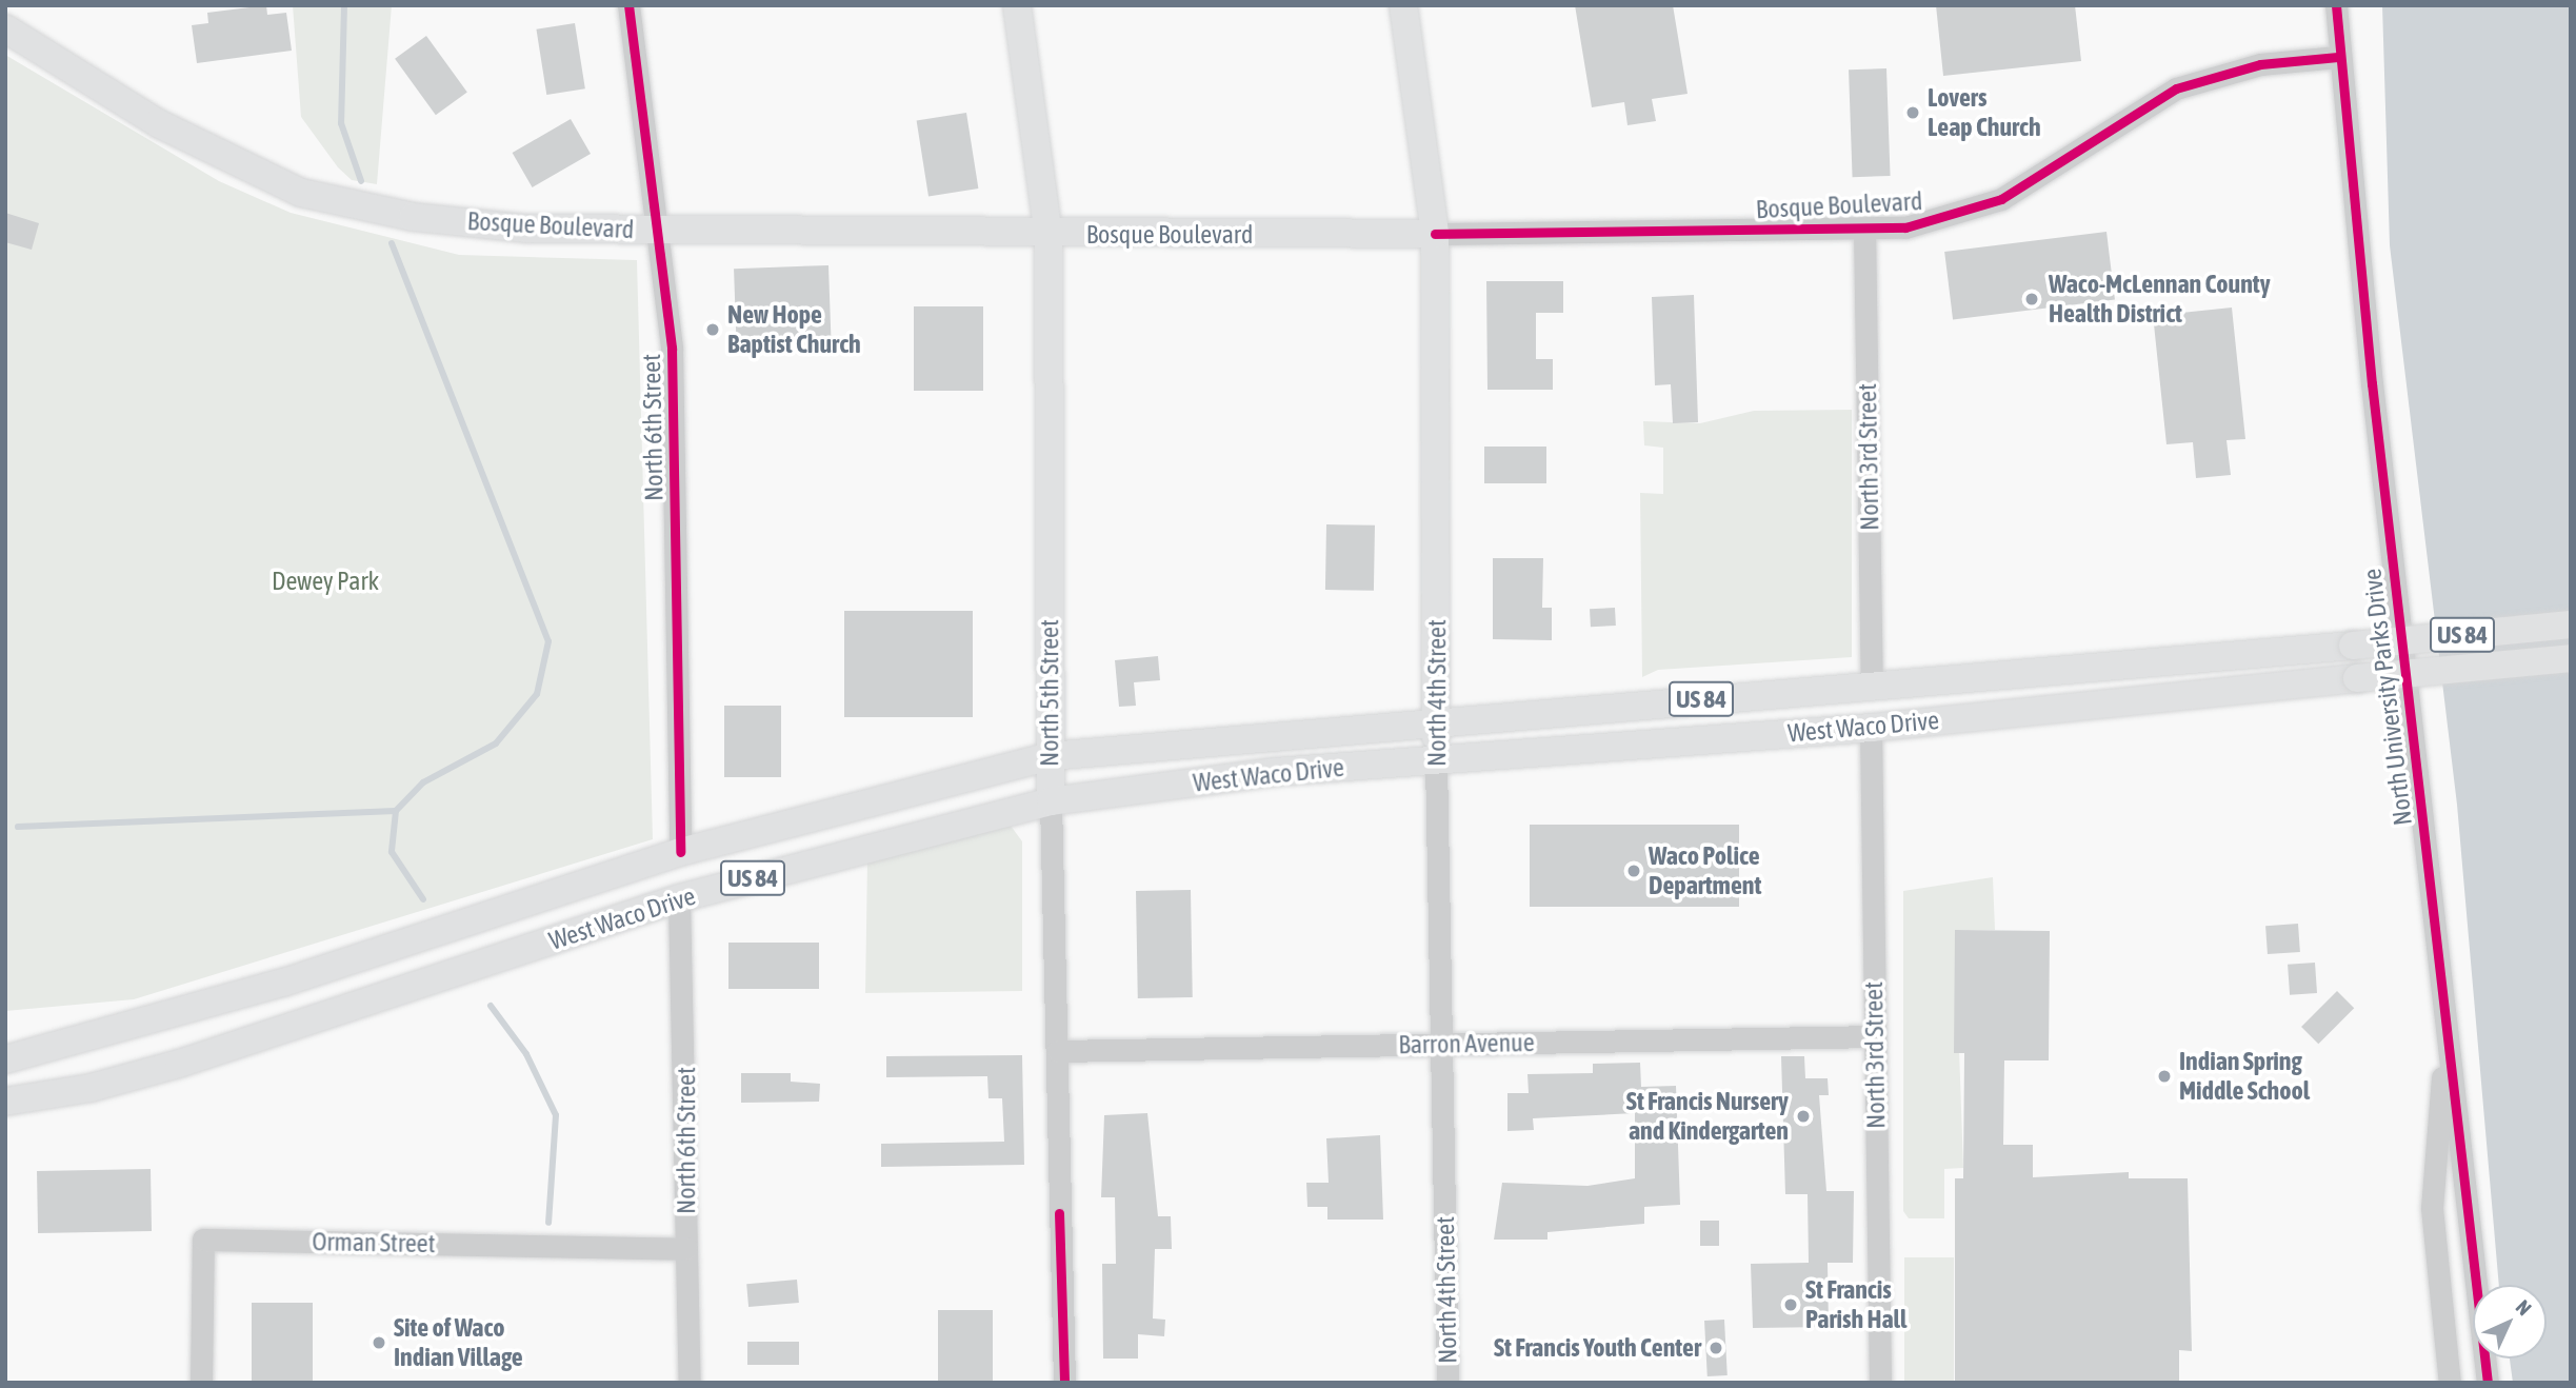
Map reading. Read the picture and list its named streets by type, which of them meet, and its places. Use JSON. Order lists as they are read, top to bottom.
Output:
{
  "streets": {
    "main road": [
      "Bosque Boulevard",
      "US 84",
      "North 5th Street",
      "North 4th Street",
      "West Waco Drive"
    ],
    "street": [
      "North 6th Street",
      "North 3rd Street",
      "North University Parks Drive",
      "Barron Avenue",
      "Orman Street"
    ]
  },
  "crossings": [
    ["Bosque Boulevard", "North 6th Street"],
    ["Bosque Boulevard", "North 3rd Street"],
    ["Bosque Boulevard", "North 5th Street"],
    ["Bosque Boulevard", "North 4th Street"],
    ["Bosque Boulevard", "North University Parks Drive"],
    ["North 6th Street", "West Waco Drive"],
    ["North 6th Street", "Orman Street"],
    ["North 3rd Street", "West Waco Drive"],
    ["North 3rd Street", "Barron Avenue"],
    ["North 5th Street", "West Waco Drive"],
    ["North 5th Street", "Barron Avenue"],
    ["North 4th Street", "West Waco Drive"],
    ["North 4th Street", "Barron Avenue"]
  ],
  "parks": ["Dewey Park"],
  "places": [
    "Lovers Leap Church",
    "Waco-McLennan County Health District",
    "New Hope Baptist Church",
    "Waco Police Department",
    "Indian Spring Middle School",
    "St Francis Nursery and Kindergarten",
    "St Francis Parish Hall",
    "Site of Waco Indian Village",
    "St Francis Youth Center"
  ],
  "north": "top right"
}
